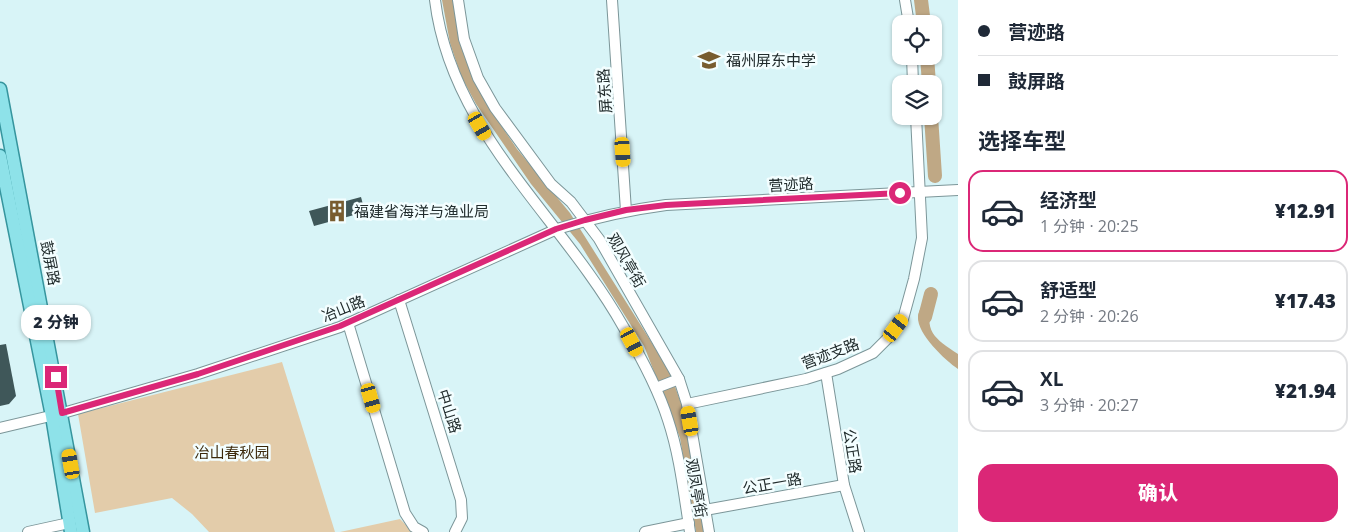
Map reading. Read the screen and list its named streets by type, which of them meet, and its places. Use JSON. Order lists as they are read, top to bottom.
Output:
{
  "streets": {
    "main road": ["鼓屏路"],
    "street": [
      "屏东路",
      "营迹路",
      "观风亭街",
      "冶山路",
      "营迹支路",
      "中山路",
      "公正路",
      "公正一路",
      "观凤亭街"
    ]
  },
  "crossings": [
    ["屏东路", "营迹路"],
    ["屏东路", "冶山路"],
    ["营迹路", "冶山路"],
    ["营迹路", "营迹支路"],
    ["观风亭街", "冶山路"],
    ["观风亭街", "营迹支路"],
    ["观风亭街", "公正一路"],
    ["鼓屏路", "冶山路"],
    ["冶山路", "中山路"],
    ["冶山路", "观凤亭街"],
    ["营迹支路", "公正路"],
    ["公正路", "公正一路"]
  ],
  "parks": ["冶山春秋园"],
  "places": {
    "school or university": ["福州屏东中学"],
    "building": ["福建省海洋与渔业局"]
  },
  "page": {
    "banner": ["营迹路", "鼓屏路"],
    "heading": "选择车型",
    "list": [
      {
        "name": "经济型",
        "note": "1 分钟 · 20:25",
        "value": "¥12.91"
      },
      {
        "name": "舒适型",
        "note": "2 分钟 · 20:26",
        "value": "¥17.43"
      },
      {
        "name": "XL",
        "note": "3 分钟 · 20:27",
        "value": "¥21.94"
      }
    ],
    "bubble": "2 分钟",
    "buttons": "确认"
  }
}
